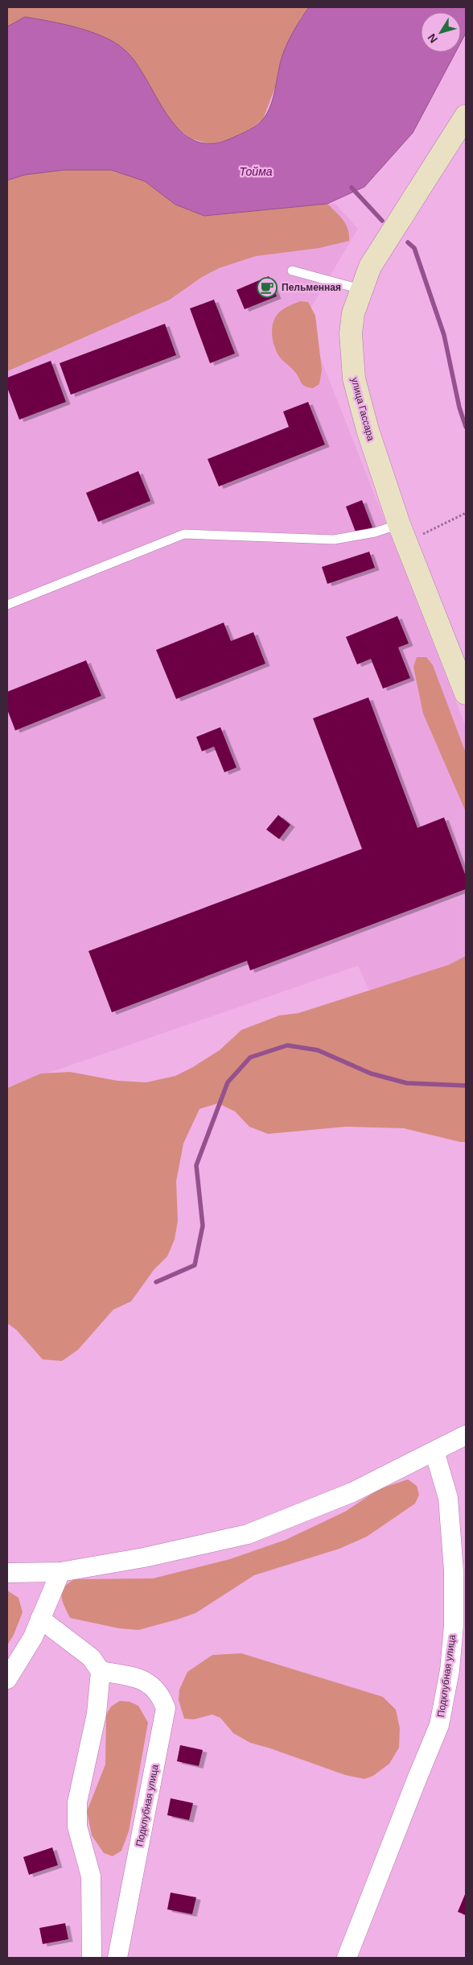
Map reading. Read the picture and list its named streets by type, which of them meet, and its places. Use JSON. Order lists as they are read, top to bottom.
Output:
{
  "streets": {
    "main road": ["улица Гассара"],
    "street": ["Подклубная улица"]
  },
  "water": ["Тойма"],
  "places": {
    "cafe": ["Пельменная"]
  },
  "north": "bottom left"
}
